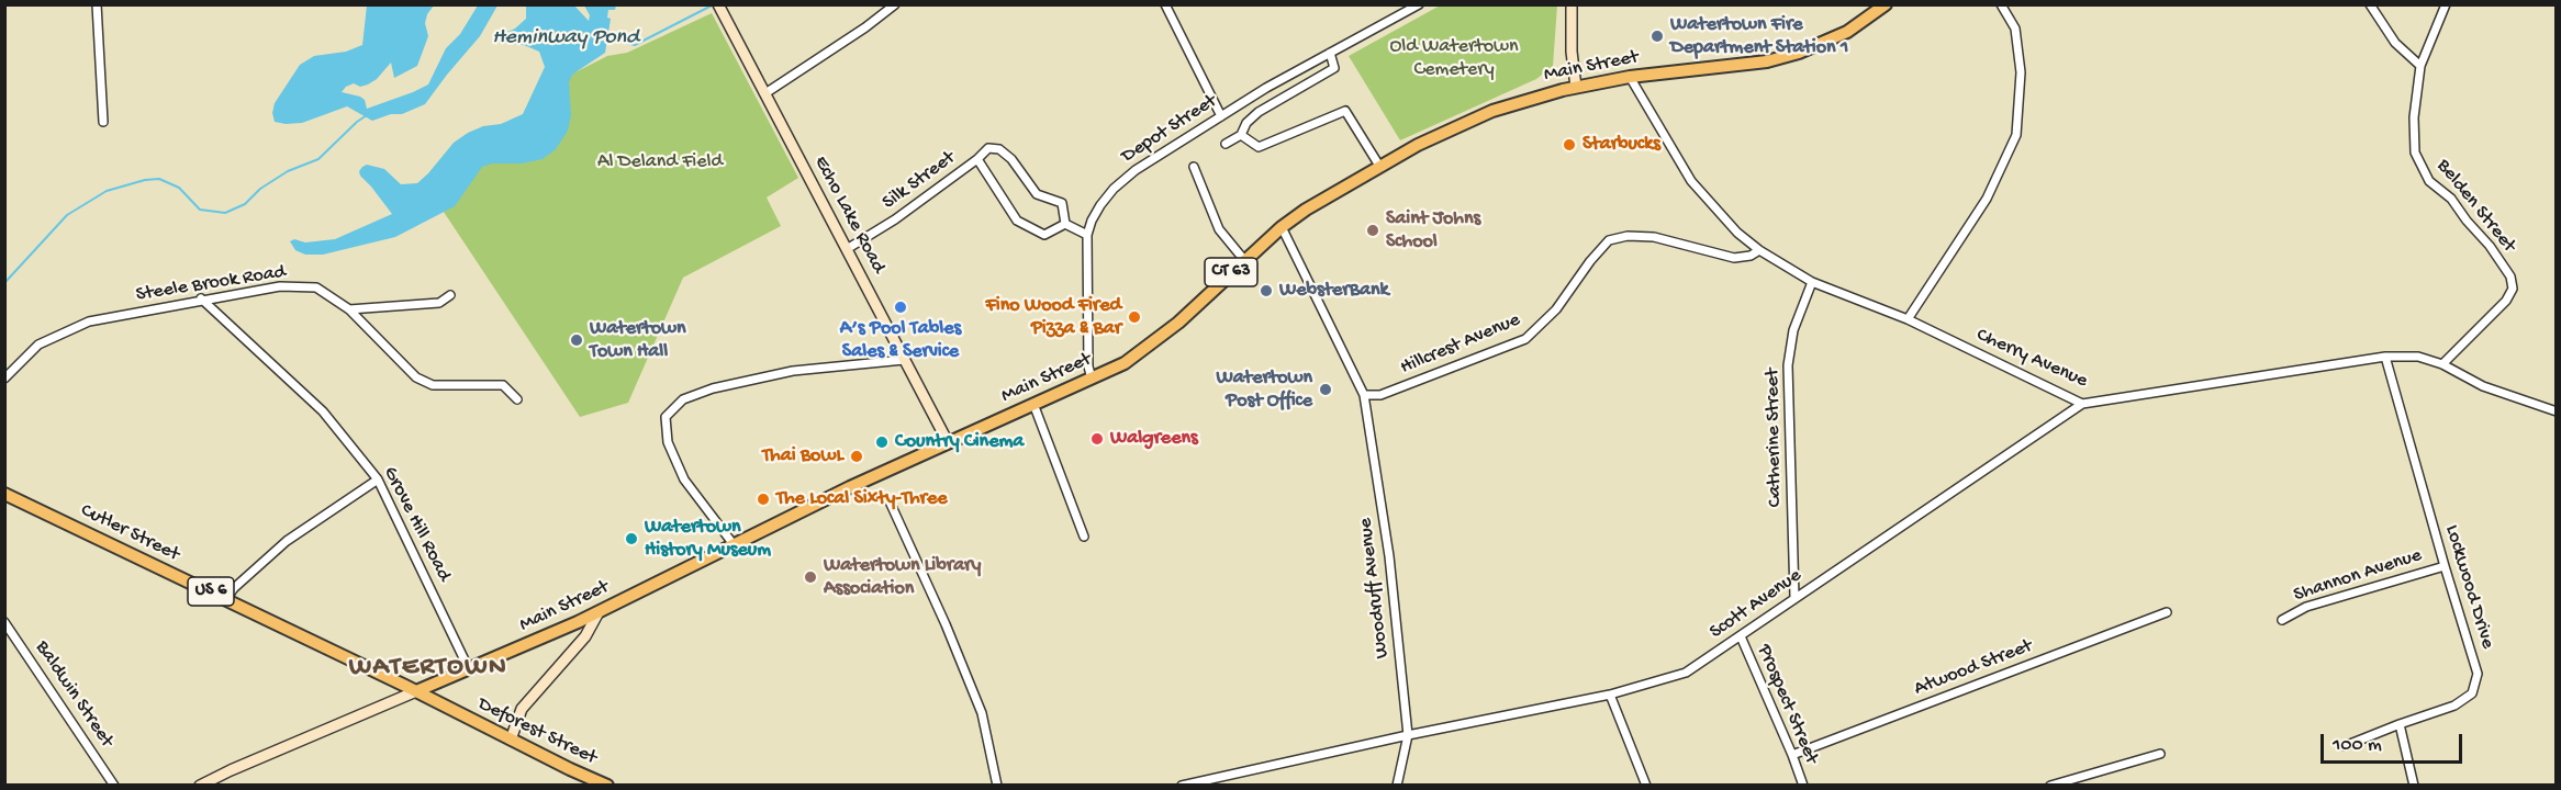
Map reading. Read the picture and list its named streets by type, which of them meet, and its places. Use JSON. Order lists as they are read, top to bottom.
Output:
{
  "streets": {
    "main road": [
      "Main Street",
      "Echo Lake Road",
      "CT 63",
      "Cutler Street",
      "US 6",
      "Deforest Street"
    ],
    "street": [
      "Depot Street",
      "Silk Street",
      "Belden Street",
      "Steele Brook Road",
      "Hillcrest Avenue",
      "Cherry Avenue",
      "Catherine Street",
      "Grove Hill Road",
      "Shannon Avenue",
      "Lockwood Drive",
      "Woodruff Avenue",
      "Scott Avenue",
      "Atwood Street",
      "Baldwin Street",
      "Prospect Street"
    ]
  },
  "crossings": [
    ["Main Street", "Depot Street"],
    ["Main Street", "Echo Lake Road"],
    ["Main Street", "Cherry Avenue"],
    ["Main Street", "Grove Hill Road"],
    ["Main Street", "Cutler Street"],
    ["Main Street", "Woodruff Avenue"],
    ["Main Street", "Deforest Street"],
    ["Silk Street", "Echo Lake Road"],
    ["Belden Street", "Cherry Avenue"],
    ["Steele Brook Road", "Grove Hill Road"],
    ["Hillcrest Avenue", "Cherry Avenue"],
    ["Hillcrest Avenue", "Woodruff Avenue"],
    ["Cherry Avenue", "Catherine Street"],
    ["Cherry Avenue", "Lockwood Drive"],
    ["Cherry Avenue", "Scott Avenue"],
    ["Catherine Street", "Scott Avenue"],
    ["Cutler Street", "Deforest Street"],
    ["Shannon Avenue", "Lockwood Drive"],
    ["Woodruff Avenue", "Scott Avenue"],
    ["Scott Avenue", "Prospect Street"],
    ["Atwood Street", "Prospect Street"]
  ],
  "districts": ["WATERTOWN"],
  "water": ["Heminway Pond"],
  "parks": ["Old Watertown Cemetery", "Al Deland Field"],
  "places": [
    "Watertown Fire Department Station 1",
    "Starbucks",
    "Saint Johns School",
    "WebsterBank",
    "A’s Pool Tables Sales & Service",
    "Fino Wood Fired Pizza & Bar",
    "Watertown Town Hall",
    "Watertown Post Office",
    "Walgreens",
    "Country Cinema",
    "Thai BowL",
    "The Local Sixty-Three",
    "Watertown History Museum",
    "Watertown Library Association"
  ],
  "scale_bar": "100 m"
}
